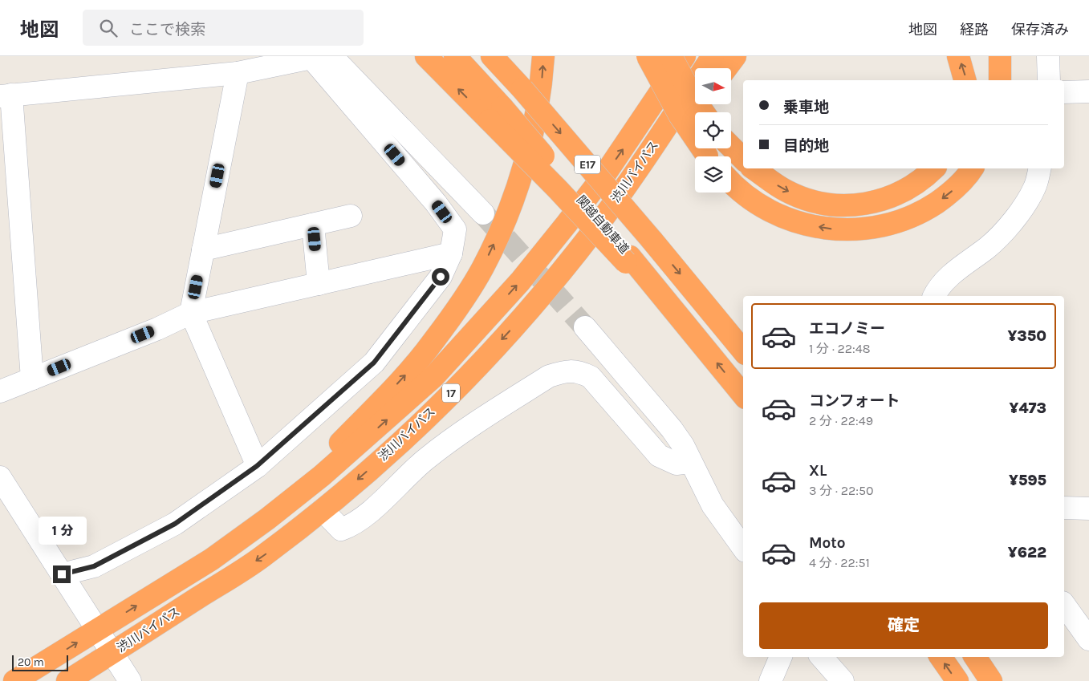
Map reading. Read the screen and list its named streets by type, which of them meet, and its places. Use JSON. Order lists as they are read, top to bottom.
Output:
{
  "streets": {
    "highway": [
      "E17",
      "渋川バイパス",
      "関越自動車道",
      "17"
    ]
  },
  "crossings": [
    ["渋川バイパス", "17"]
  ],
  "scale_bar": "20 m",
  "north": "right",
  "page": {
    "header": "地図",
    "search": "ここで検索",
    "nav": ["地図", "経路", "保存済み"],
    "banner": ["乗車地", "目的地"],
    "list": [
      {
        "name": "エコノミー",
        "note": "1 分 · 22:48",
        "value": "¥350"
      },
      {
        "name": "コンフォート",
        "note": "2 分 · 22:49",
        "value": "¥473"
      },
      {
        "name": "XL",
        "note": "3 分 · 22:50",
        "value": "¥595"
      },
      {
        "name": "Moto",
        "note": "4 分 · 22:51",
        "value": "¥622"
      }
    ],
    "bubble": "1 分",
    "buttons": "確定",
    "scale": "20 m"
  }
}
